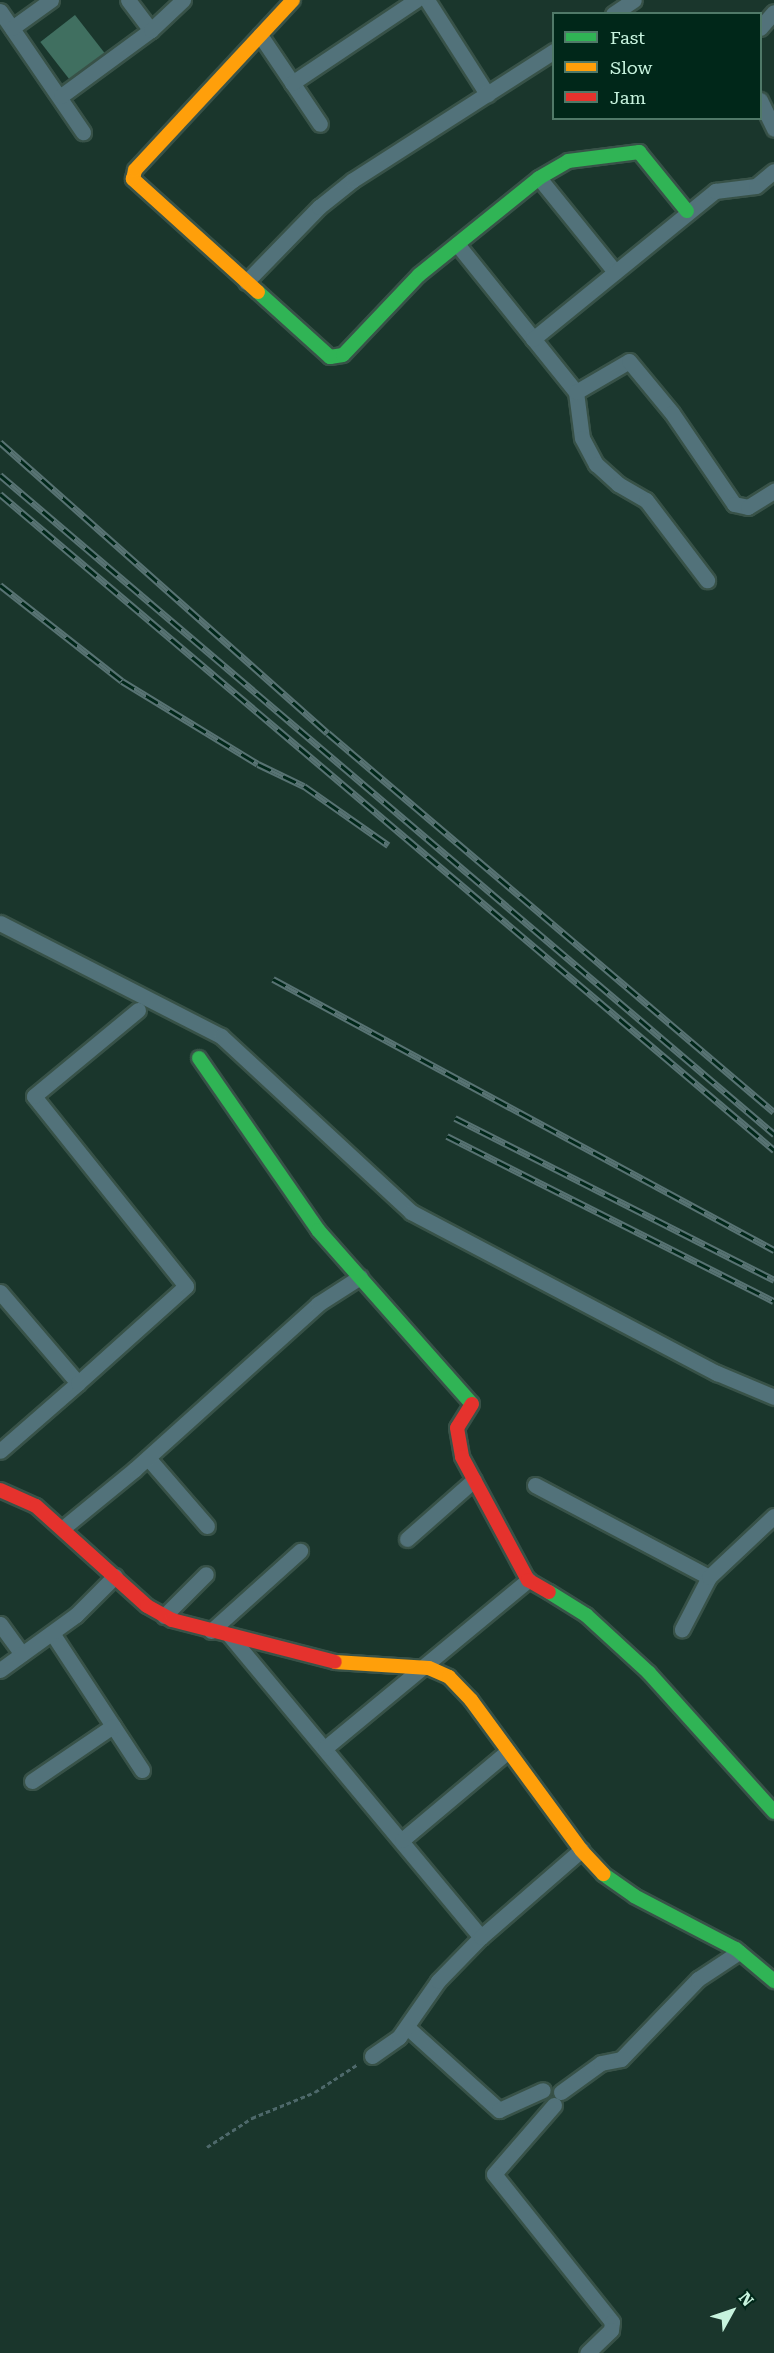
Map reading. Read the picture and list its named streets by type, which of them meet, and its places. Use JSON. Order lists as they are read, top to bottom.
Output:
{
  "legend": ["Fast", "Slow", "Jam"],
  "north": "top right"
}
